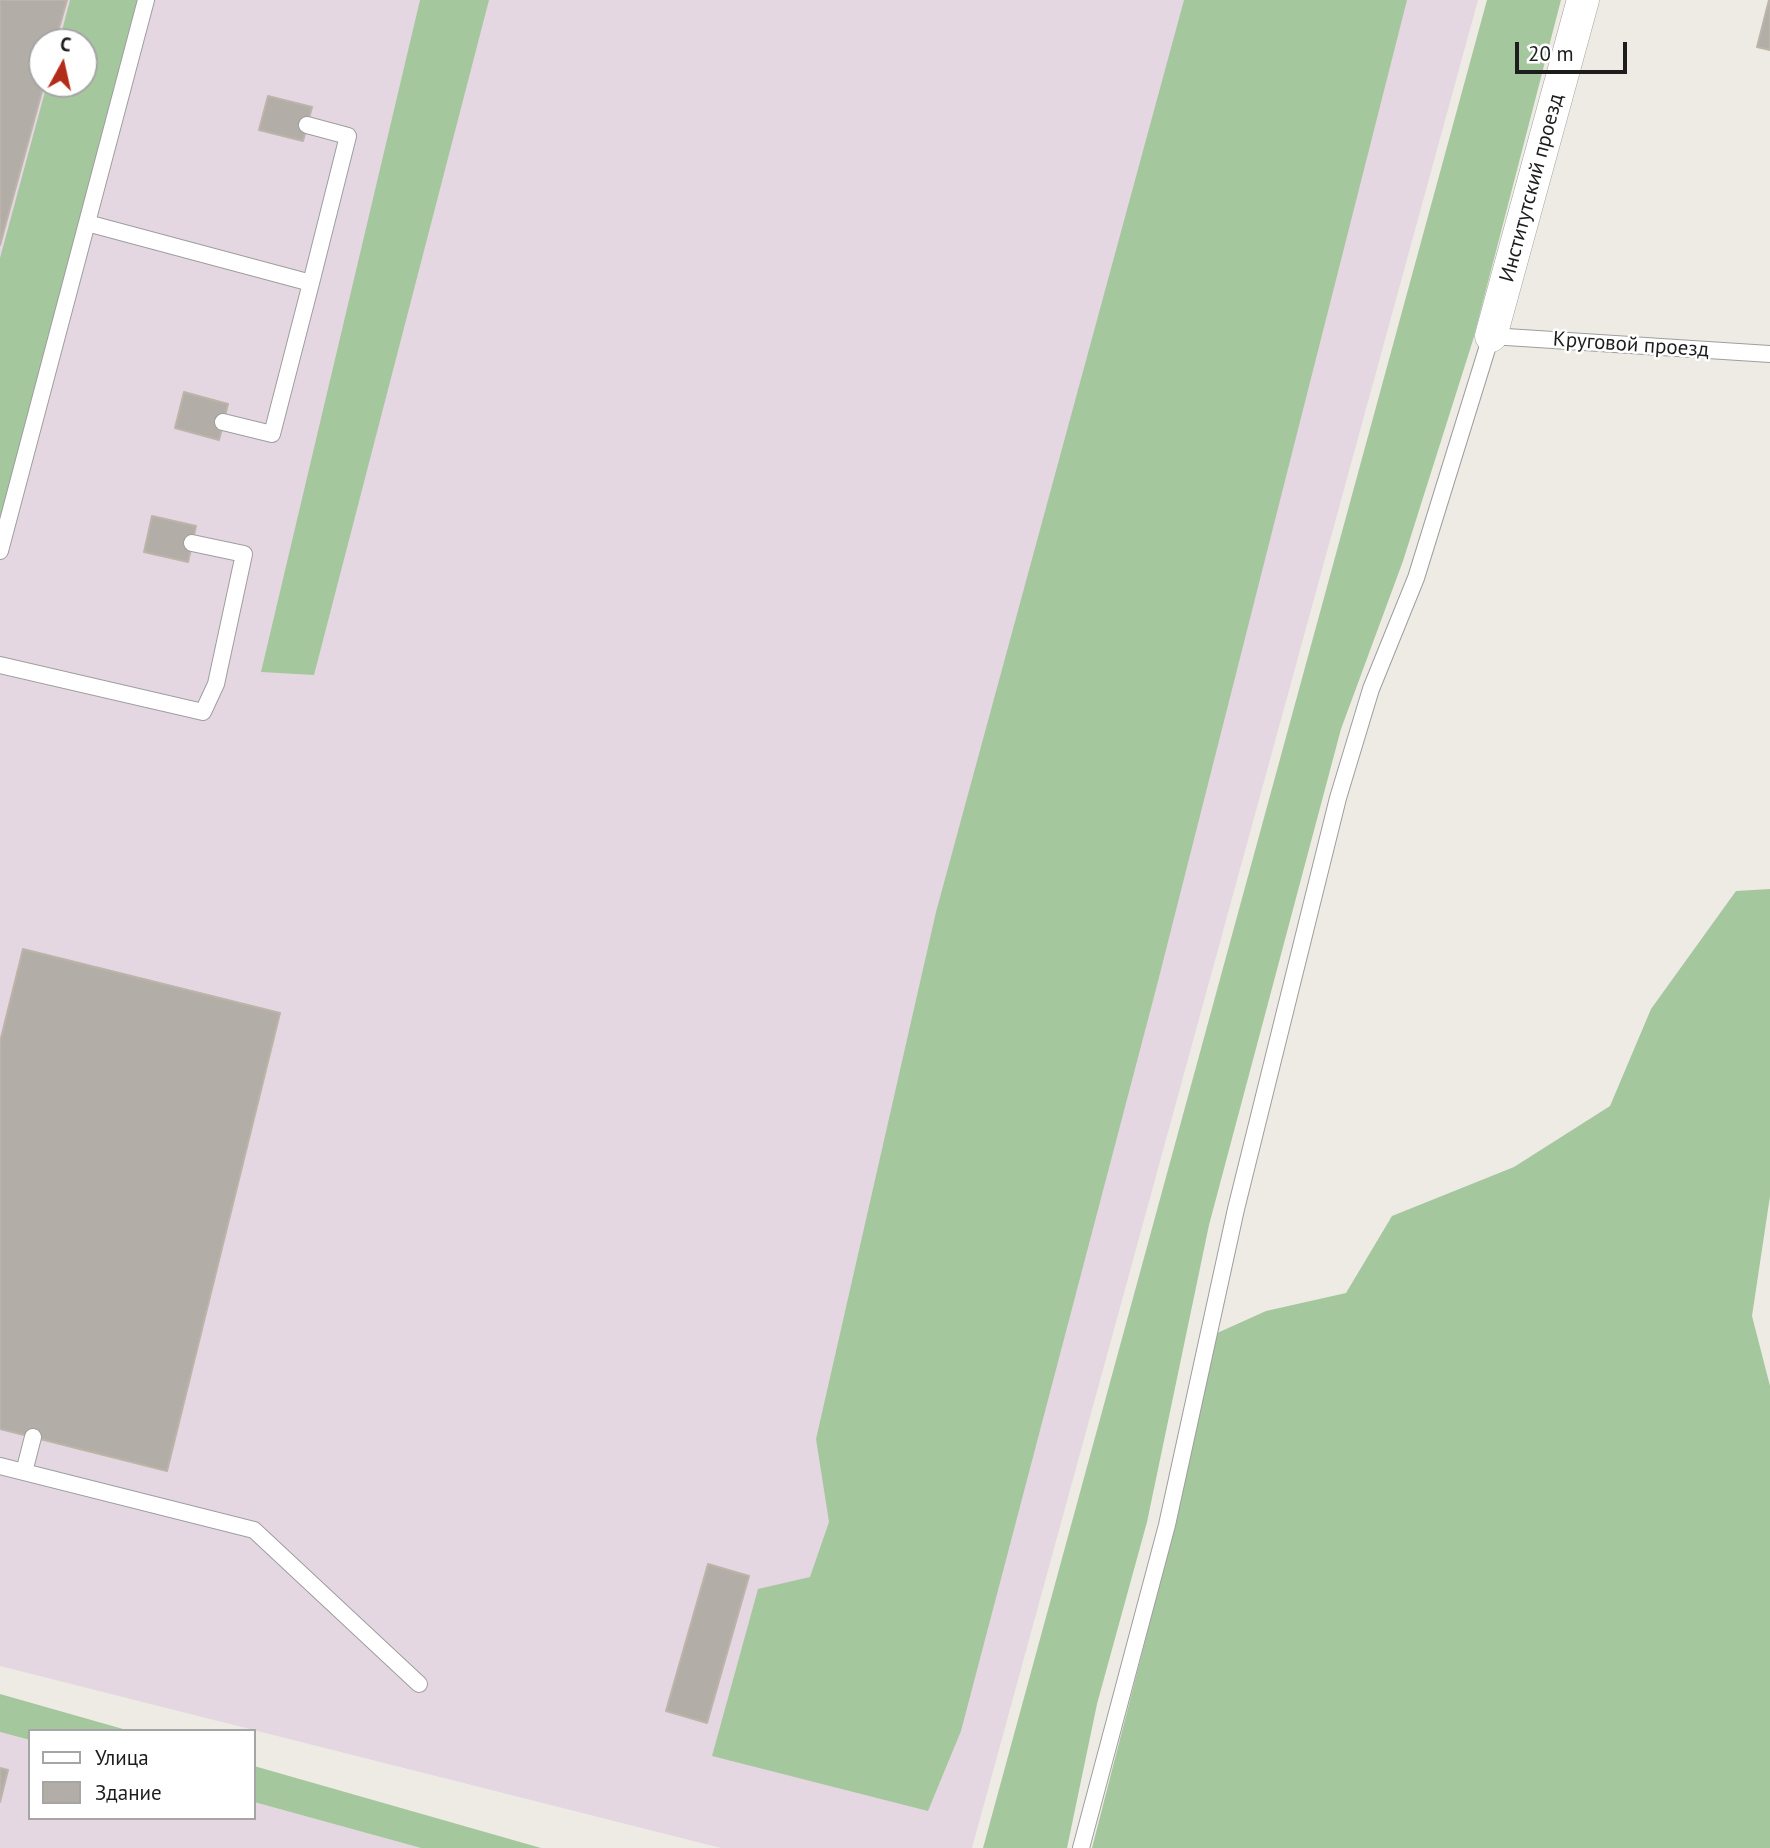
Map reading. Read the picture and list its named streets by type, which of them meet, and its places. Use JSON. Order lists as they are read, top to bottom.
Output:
{
  "streets": {
    "street": ["Институтский проезд"],
    "lane": ["Круговой проезд"]
  },
  "crossings": [
    ["Институтский проезд", "Круговой проезд"]
  ],
  "legend": ["Улица", "Здание"],
  "scale_bar": "20 m",
  "north": "top"
}
